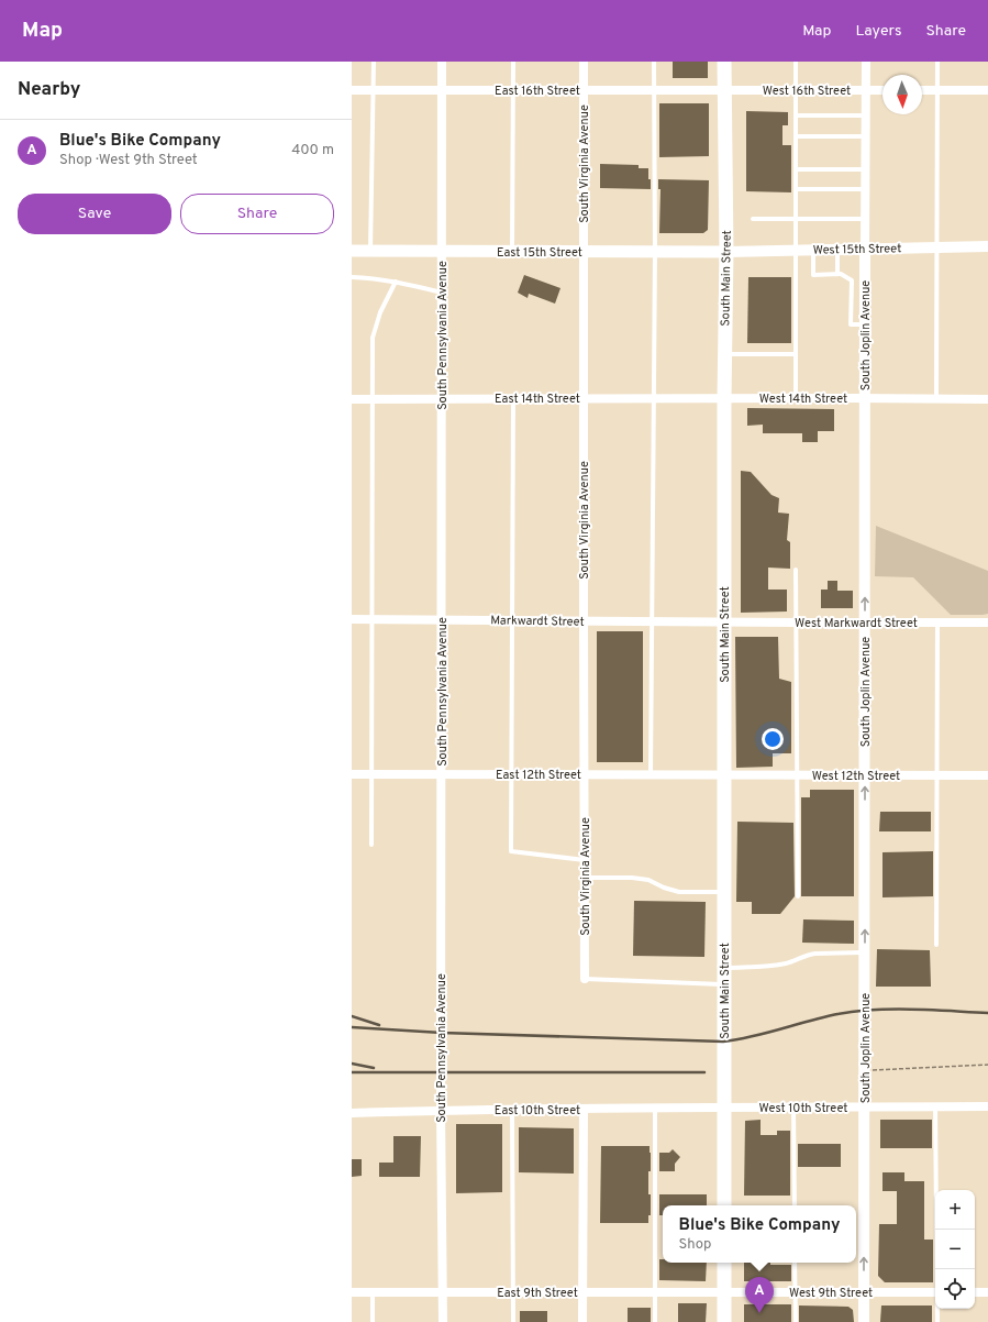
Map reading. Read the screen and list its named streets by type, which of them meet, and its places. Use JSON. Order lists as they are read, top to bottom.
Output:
{
  "streets": {
    "main road": ["East 15th Street", "South Main Street"],
    "street": [
      "East 16th Street",
      "West 16th Street",
      "South Virginia Avenue",
      "West 15th Street",
      "South Pennsylvania Avenue",
      "South Joplin Avenue",
      "East 14th Street",
      "West 14th Street",
      "Markwardt Street",
      "West Markwardt Street",
      "East 12th Street",
      "West 12th Street",
      "West 10th Street",
      "East 10th Street",
      "East 9th Street",
      "West 9th Street"
    ]
  },
  "crossings": [
    ["East 16th Street", "West 16th Street"],
    ["East 16th Street", "South Virginia Avenue"],
    ["East 16th Street", "South Main Street"],
    ["East 16th Street", "South Pennsylvania Avenue"],
    ["West 16th Street", "South Main Street"],
    ["West 16th Street", "South Joplin Avenue"],
    ["South Virginia Avenue", "East 15th Street"],
    ["South Virginia Avenue", "East 14th Street"],
    ["South Virginia Avenue", "Markwardt Street"],
    ["South Virginia Avenue", "East 12th Street"],
    ["West 15th Street", "East 15th Street"],
    ["West 15th Street", "South Main Street"],
    ["West 15th Street", "South Joplin Avenue"],
    ["East 15th Street", "South Main Street"],
    ["East 15th Street", "South Pennsylvania Avenue"],
    ["South Main Street", "East 14th Street"],
    ["South Main Street", "West 14th Street"],
    ["South Main Street", "Markwardt Street"],
    ["South Main Street", "West Markwardt Street"],
    ["South Main Street", "East 12th Street"],
    ["South Main Street", "West 12th Street"],
    ["South Main Street", "West 10th Street"],
    ["South Main Street", "East 10th Street"],
    ["South Pennsylvania Avenue", "East 14th Street"],
    ["South Pennsylvania Avenue", "Markwardt Street"],
    ["South Pennsylvania Avenue", "East 12th Street"],
    ["South Pennsylvania Avenue", "East 10th Street"],
    ["South Pennsylvania Avenue", "East 9th Street"],
    ["South Joplin Avenue", "West 14th Street"],
    ["South Joplin Avenue", "West Markwardt Street"],
    ["South Joplin Avenue", "West 12th Street"],
    ["South Joplin Avenue", "West 10th Street"],
    ["South Joplin Avenue", "West 9th Street"],
    ["East 14th Street", "West 14th Street"],
    ["Markwardt Street", "West Markwardt Street"],
    ["East 12th Street", "West 12th Street"],
    ["West 10th Street", "East 10th Street"],
    ["East 9th Street", "West 9th Street"]
  ],
  "one_way": ["South Joplin Avenue"],
  "north": "bottom",
  "page": {
    "header": "Map",
    "nav": ["Map", "Layers", "Share"],
    "heading": "Nearby",
    "list": [
      {
        "mark": "A",
        "name": "Blue's Bike Company",
        "note": "Shop · West 9th Street",
        "value": "400 m"
      }
    ],
    "buttons": ["Save", "Share"],
    "map_buttons": ["+", "−"],
    "popup": ["Blue's Bike Company", "Shop"],
    "pins": "A"
  }
}
